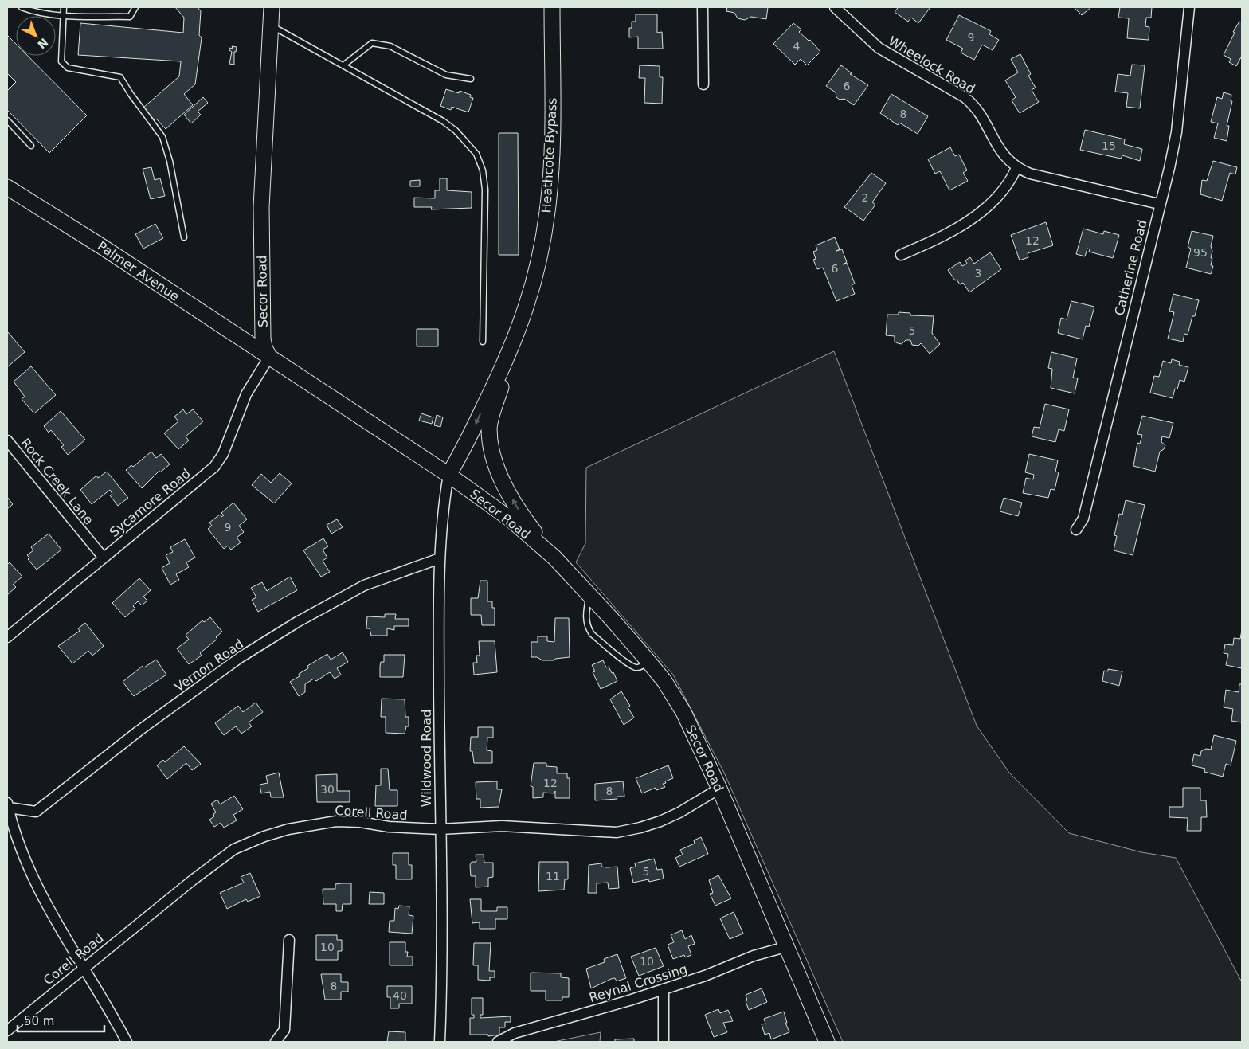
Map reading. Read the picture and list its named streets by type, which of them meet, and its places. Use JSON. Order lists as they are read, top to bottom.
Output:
{
  "streets": {
    "main road": ["Heathcote Bypass", "Palmer Avenue", "Secor Road"],
    "street": [
      "Wheelock Road",
      "Catherine Road",
      "Rock Creek Lane",
      "Sycamore Road",
      "Vernon Road",
      "Wildwood Road",
      "Corell Road",
      "Reynal Crossing"
    ]
  },
  "crossings": [
    ["Wheelock Road", "Catherine Road"],
    ["Palmer Avenue", "Secor Road"],
    ["Palmer Avenue", "Sycamore Road"],
    ["Secor Road", "Sycamore Road"],
    ["Secor Road", "Wildwood Road"],
    ["Secor Road", "Corell Road"],
    ["Secor Road", "Reynal Crossing"],
    ["Rock Creek Lane", "Sycamore Road"],
    ["Vernon Road", "Wildwood Road"],
    ["Wildwood Road", "Corell Road"]
  ],
  "house_numbers": [
    "9",
    "4",
    "6",
    "8",
    "15",
    "2",
    "12",
    "95",
    "6",
    "3",
    "5",
    "9",
    "12",
    "30",
    "8",
    "5",
    "11",
    "10",
    "10",
    "8",
    "40"
  ],
  "scale_bar": "50 m",
  "north": "bottom right"
}
